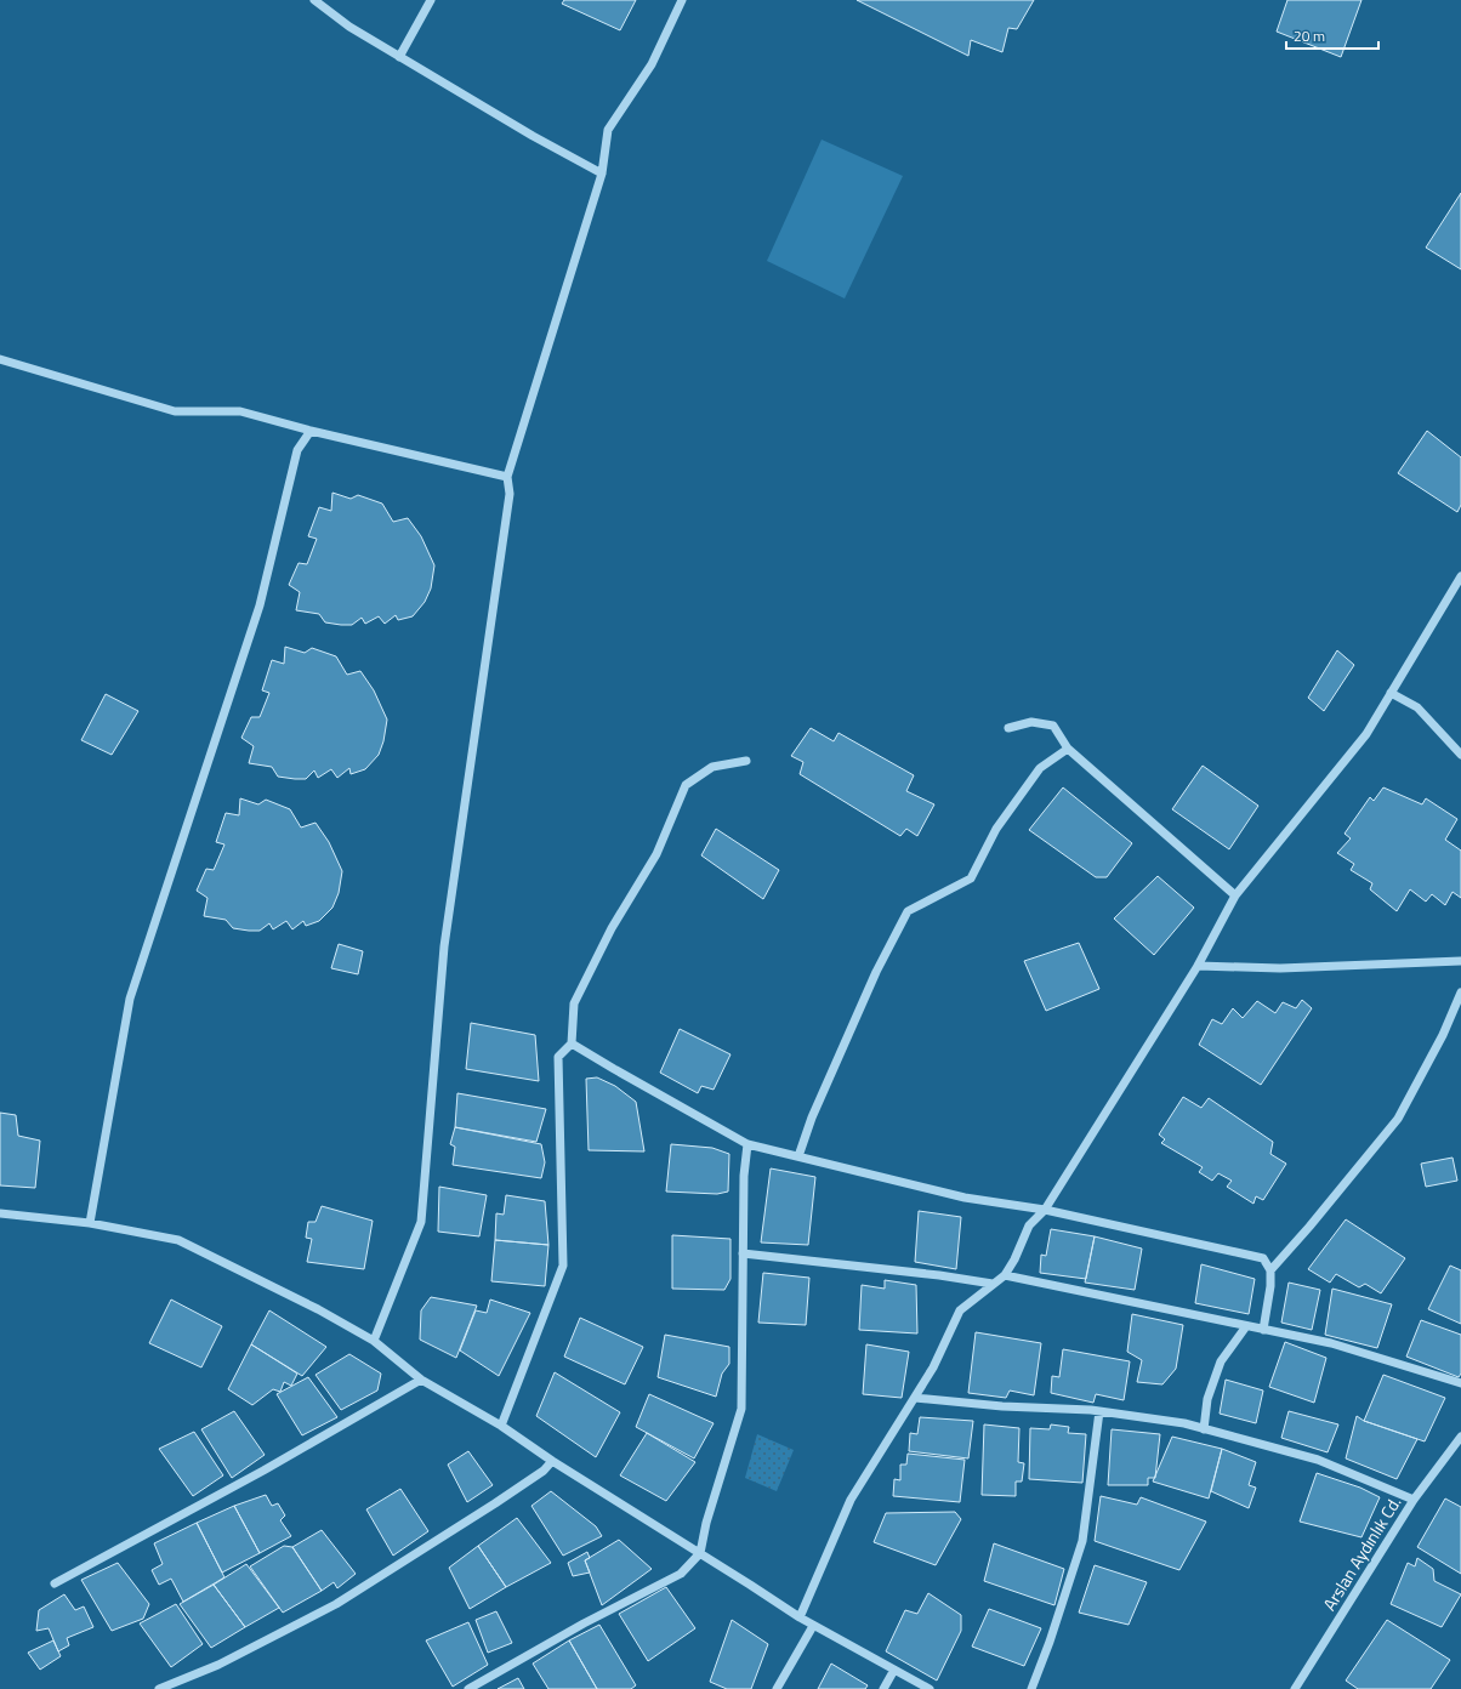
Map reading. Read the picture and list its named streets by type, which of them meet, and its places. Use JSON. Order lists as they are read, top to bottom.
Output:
{
  "streets": {
    "street": ["Arslan Aydınlık Cd."]
  },
  "scale_bar": "20 m"
}
